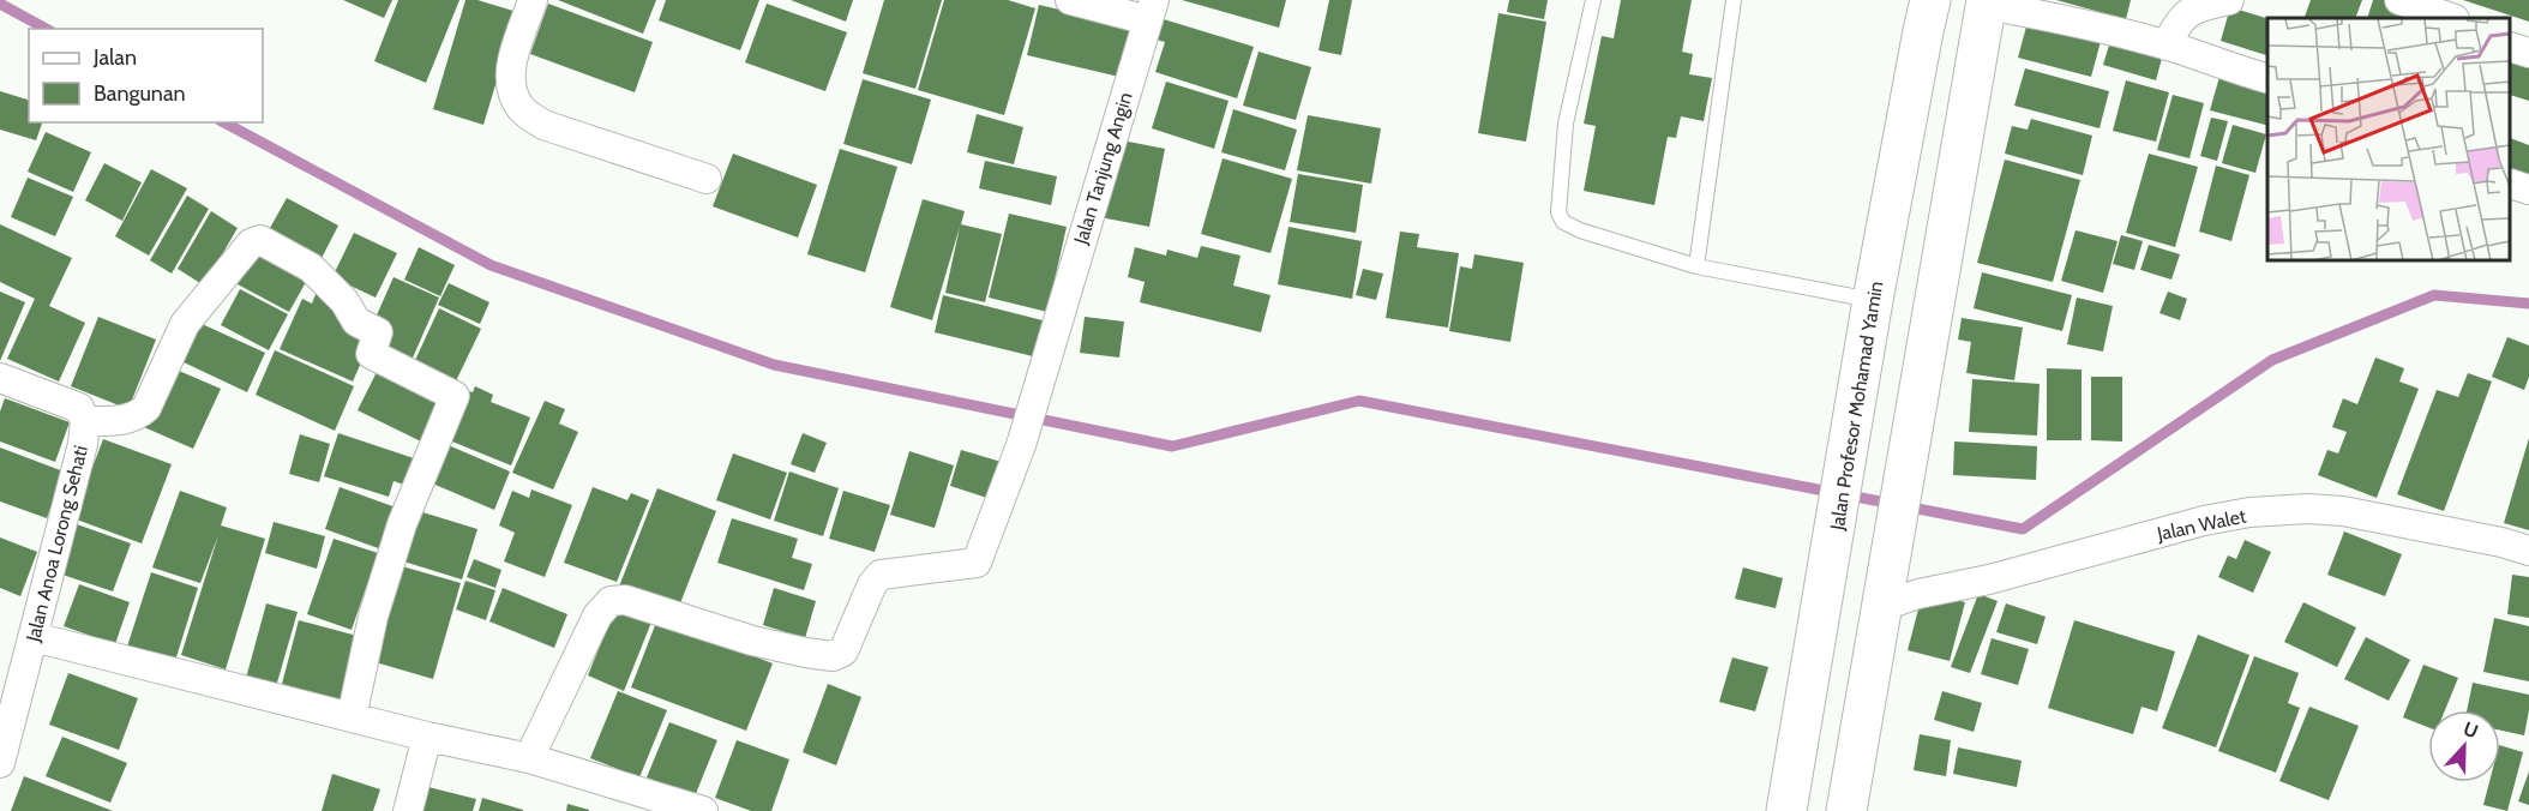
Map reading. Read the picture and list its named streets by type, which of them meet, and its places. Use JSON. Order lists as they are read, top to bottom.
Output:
{
  "streets": {
    "main road": ["Jalan Profesor Mohamad Yamin"],
    "street": ["Jalan Tanjung Angin", "Jalan Walet", "Jalan Anoa Lorong Sehati"]
  },
  "legend": ["Jalan", "Bangunan"],
  "north": "top"
}
